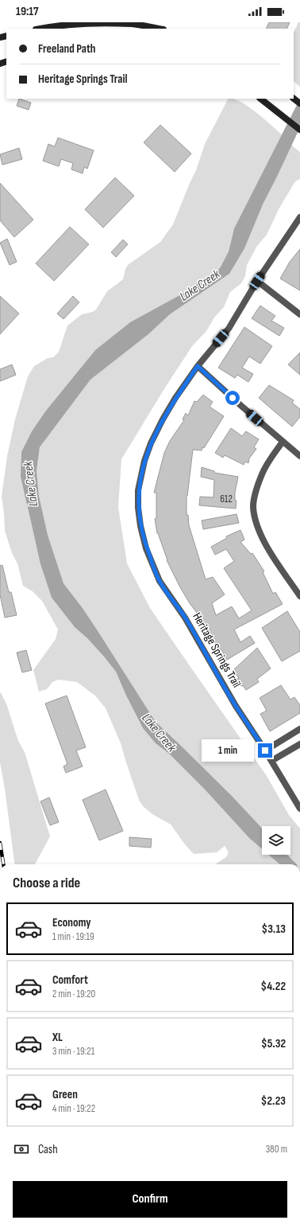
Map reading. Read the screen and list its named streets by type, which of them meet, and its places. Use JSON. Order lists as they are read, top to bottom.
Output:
{
  "streets": {
    "street": ["Heritage Springs Trail"]
  },
  "water": ["Lake Creek"],
  "house_numbers": ["612"],
  "page": {
    "status": "19:17",
    "banner": ["Freeland Path", "Heritage Springs Trail"],
    "bubble": "1 min",
    "heading": "Choose a ride",
    "list": [
      {
        "name": "Economy",
        "note": "1 min · 19:19",
        "value": "$3.13"
      },
      {
        "name": "Comfort",
        "note": "2 min · 19:20",
        "value": "$4.22"
      },
      {
        "name": "XL",
        "note": "3 min · 19:21",
        "value": "$5.32"
      },
      {
        "name": "Green",
        "note": "4 min · 19:22",
        "value": "$2.23"
      }
    ],
    "pay": ["Cash", "380 m"],
    "buttons": "Confirm"
  }
}
